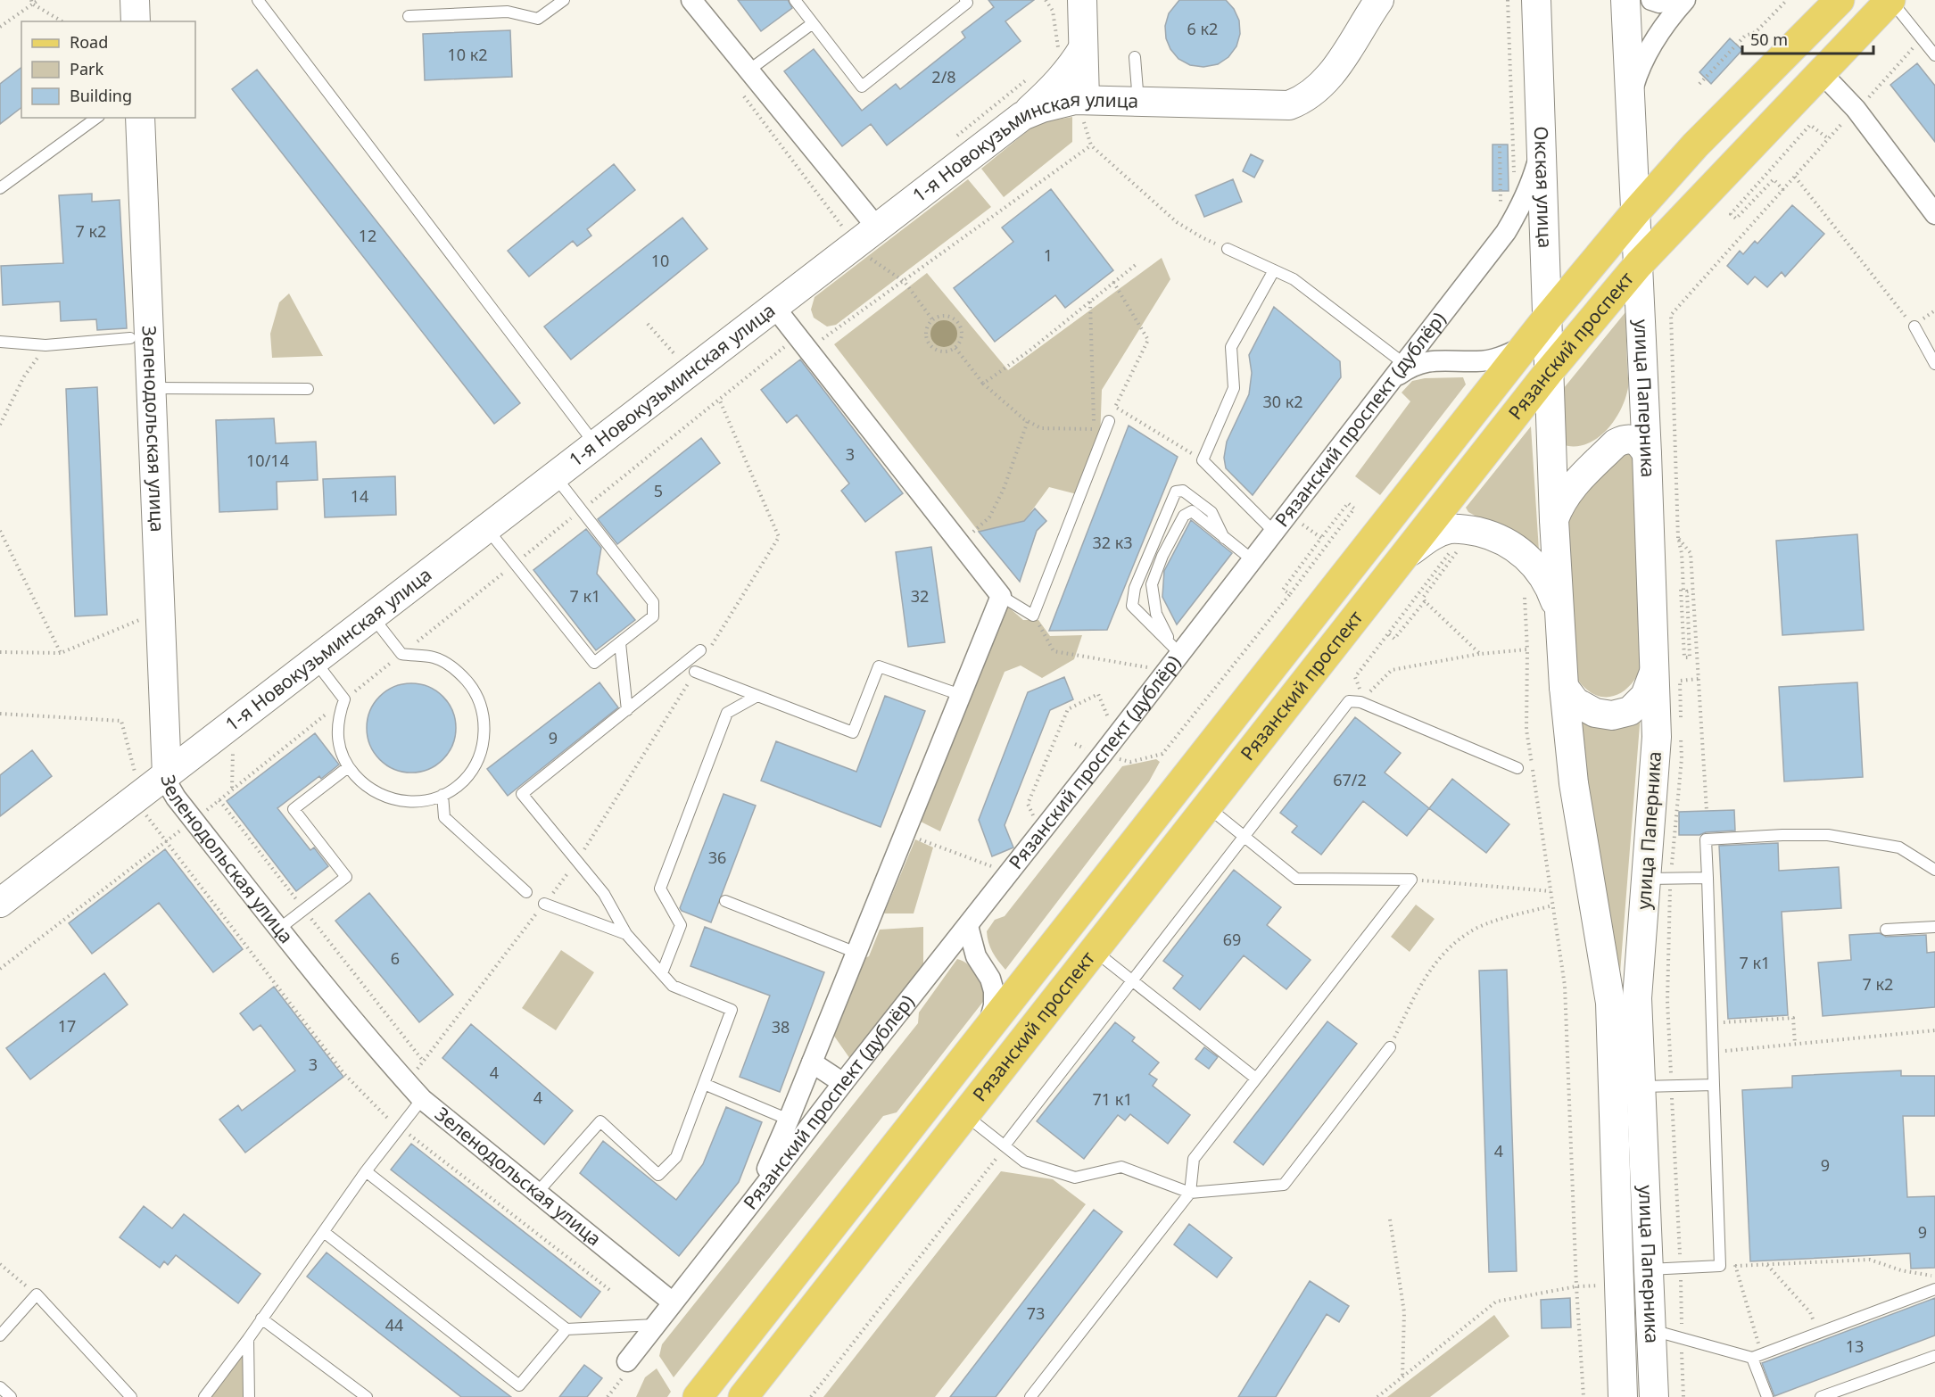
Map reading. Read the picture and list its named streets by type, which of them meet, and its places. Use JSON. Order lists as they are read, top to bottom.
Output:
{
  "streets": {
    "main road": [
      "1-я Новокузьминская улица",
      "Окская улица",
      "Рязанский проспект",
      "улица Паперника",
      "Зеленодольская улица"
    ],
    "street": ["Рязанский проспект (дублёр)"]
  },
  "crossings": [
    ["1-я Новокузьминская улица", "Зеленодольская улица"],
    ["Окская улица", "Рязанский проспект"],
    ["Окская улица", "улица Паперника"],
    ["Окская улица", "Рязанский проспект (дублёр)"],
    ["Рязанский проспект", "улица Паперника"],
    ["Рязанский проспект (дублёр)", "Зеленодольская улица"]
  ],
  "house_numbers": [
    "6 к2",
    "10 к2",
    "2/8",
    "7 к2",
    "12",
    "1",
    "10",
    "30 к2",
    "3",
    "10/14",
    "5",
    "14",
    "32 к3",
    "7 к1",
    "32",
    "9",
    "67/2",
    "36",
    "69",
    "6",
    "7 к1",
    "7 к2",
    "17",
    "38",
    "3",
    "4",
    "4",
    "71 к1",
    "4",
    "9",
    "9",
    "73",
    "44",
    "13"
  ],
  "legend": ["Road", "Park", "Building"],
  "scale_bar": "50 m"
}
